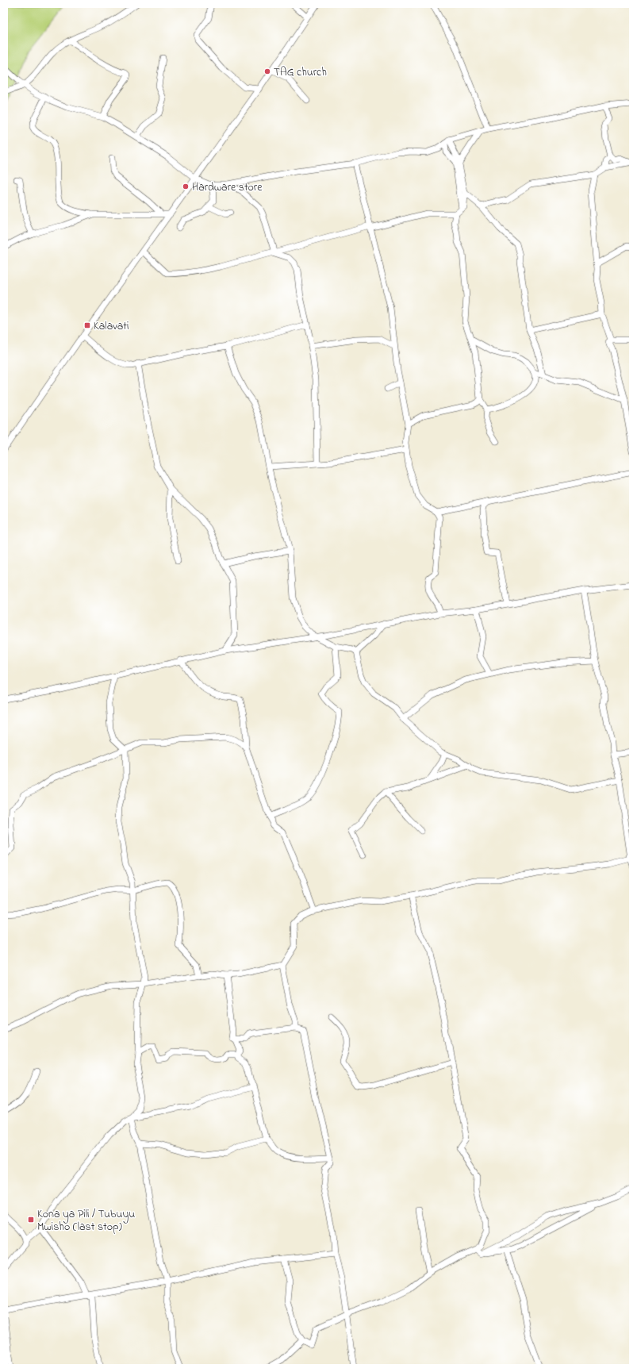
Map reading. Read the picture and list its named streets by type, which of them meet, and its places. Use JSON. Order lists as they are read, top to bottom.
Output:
{
  "places": {
    "other": ["TAG church", "Hardware store"],
    "transit": ["Kalavati", "Kona ya Pili / Tubuyu Mwisho (last stop)"]
  }
}
